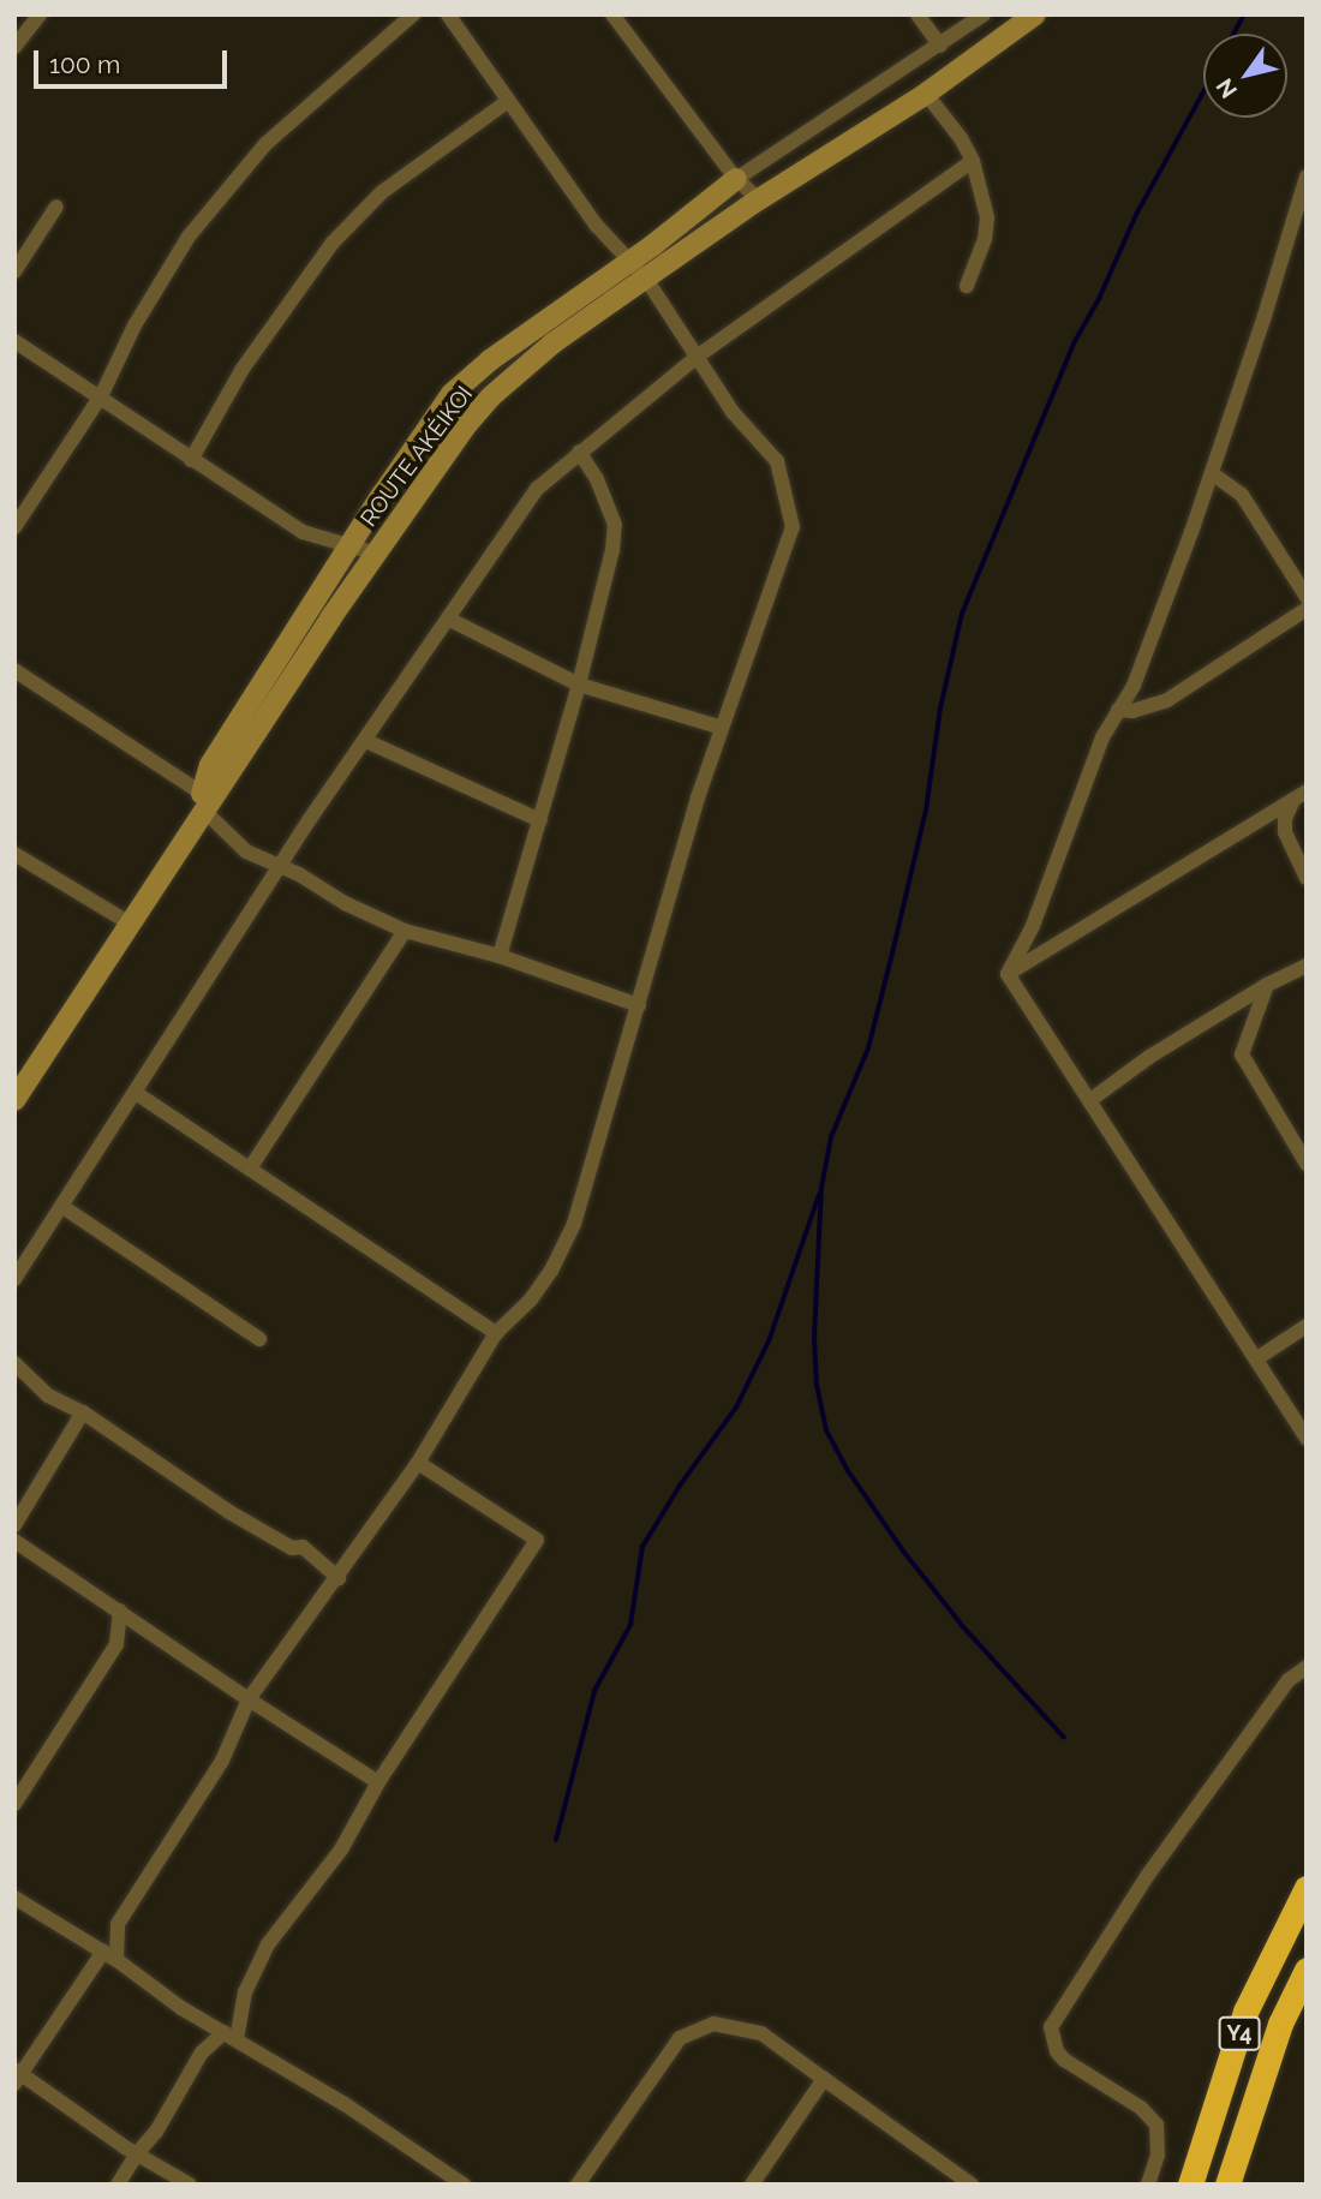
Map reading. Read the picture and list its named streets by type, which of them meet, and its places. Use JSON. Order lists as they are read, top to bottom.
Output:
{
  "streets": {
    "highway": ["Y4"],
    "street": ["ROUTE AKÉIKOI"]
  },
  "scale_bar": "100 m",
  "north": "bottom left"
}
